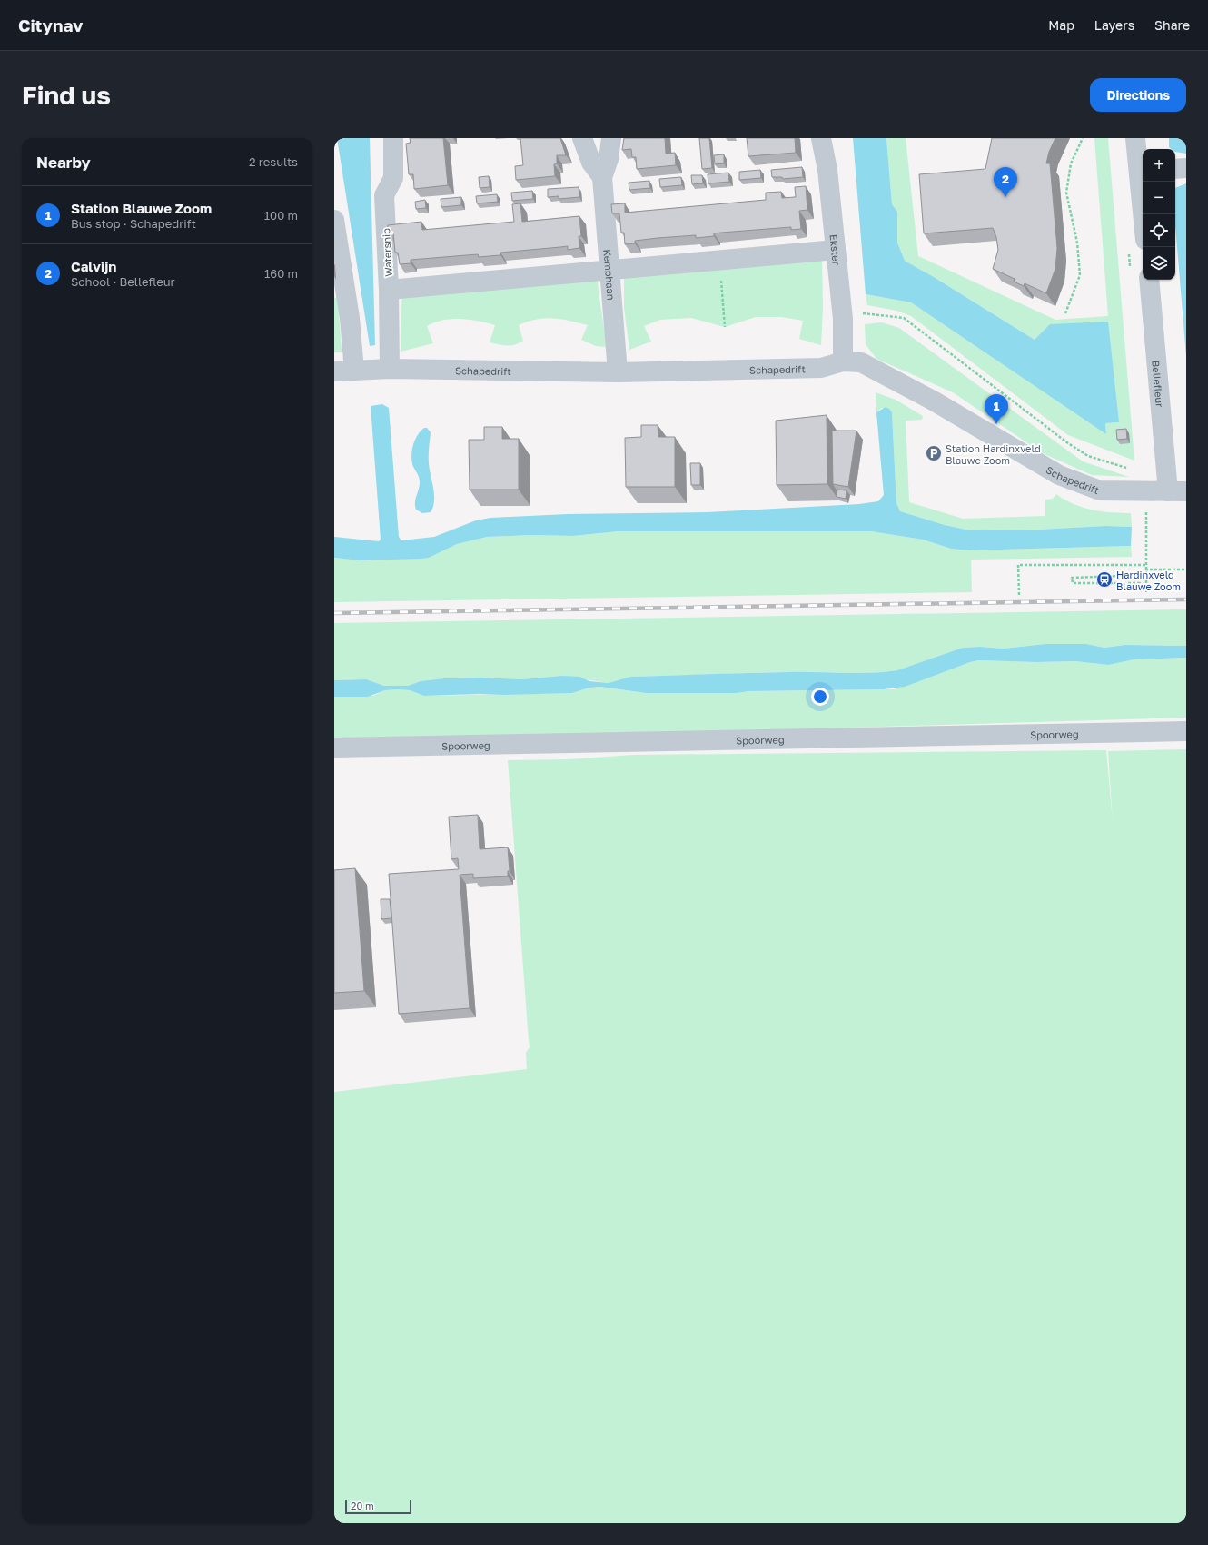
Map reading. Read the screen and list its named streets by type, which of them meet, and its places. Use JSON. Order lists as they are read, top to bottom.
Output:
{
  "streets": {
    "street": [
      "Ekster",
      "Watersnip",
      "Kemphaan",
      "Schapedrift",
      "Bellefleur",
      "Spoorweg"
    ]
  },
  "crossings": [
    ["Ekster", "Schapedrift"],
    ["Watersnip", "Schapedrift"],
    ["Kemphaan", "Schapedrift"],
    ["Schapedrift", "Bellefleur"]
  ],
  "places": {
    "parking": ["Station Hardinxveld Blauwe Zoom"],
    "station": ["Hardinxveld Blauwe Zoom"]
  },
  "scale_bar": "20 m",
  "page": {
    "header": "Citynav",
    "nav": ["Map", "Layers", "Share"],
    "buttons": "Directions",
    "title": "Find us",
    "heading": ["Nearby", "2 results"],
    "map_buttons": ["+", "−"],
    "pins": ["2", "1"],
    "list": [
      {
        "mark": "1",
        "name": "Station Blauwe Zoom",
        "note": "Bus stop · Schapedrift",
        "value": "100 m"
      },
      {
        "mark": "2",
        "name": "Calvijn",
        "note": "School · Bellefleur",
        "value": "160 m"
      }
    ],
    "scale": "20 m"
  }
}
